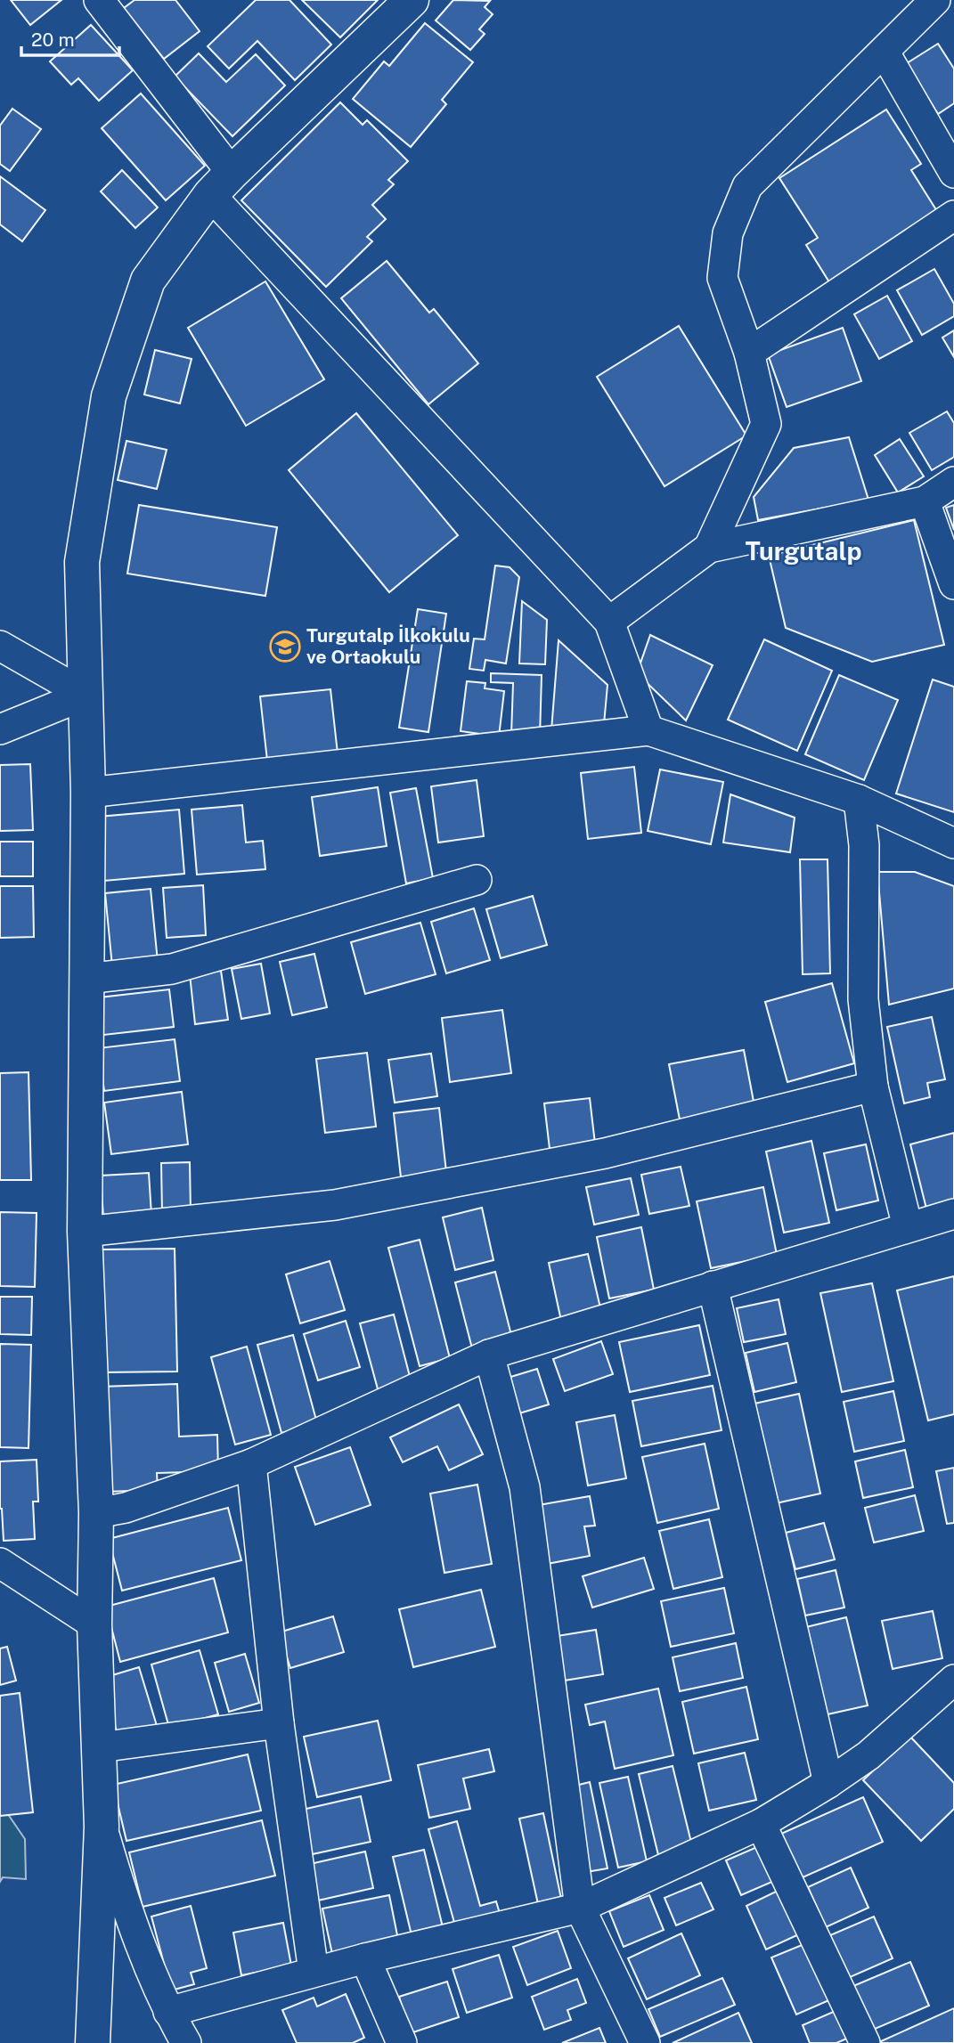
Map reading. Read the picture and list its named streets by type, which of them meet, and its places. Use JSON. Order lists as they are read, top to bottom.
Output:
{
  "districts": ["Turgutalp"],
  "places": {
    "school or university": ["Turgutalp İlkokulu ve Ortaokulu"]
  },
  "scale_bar": "20 m"
}
